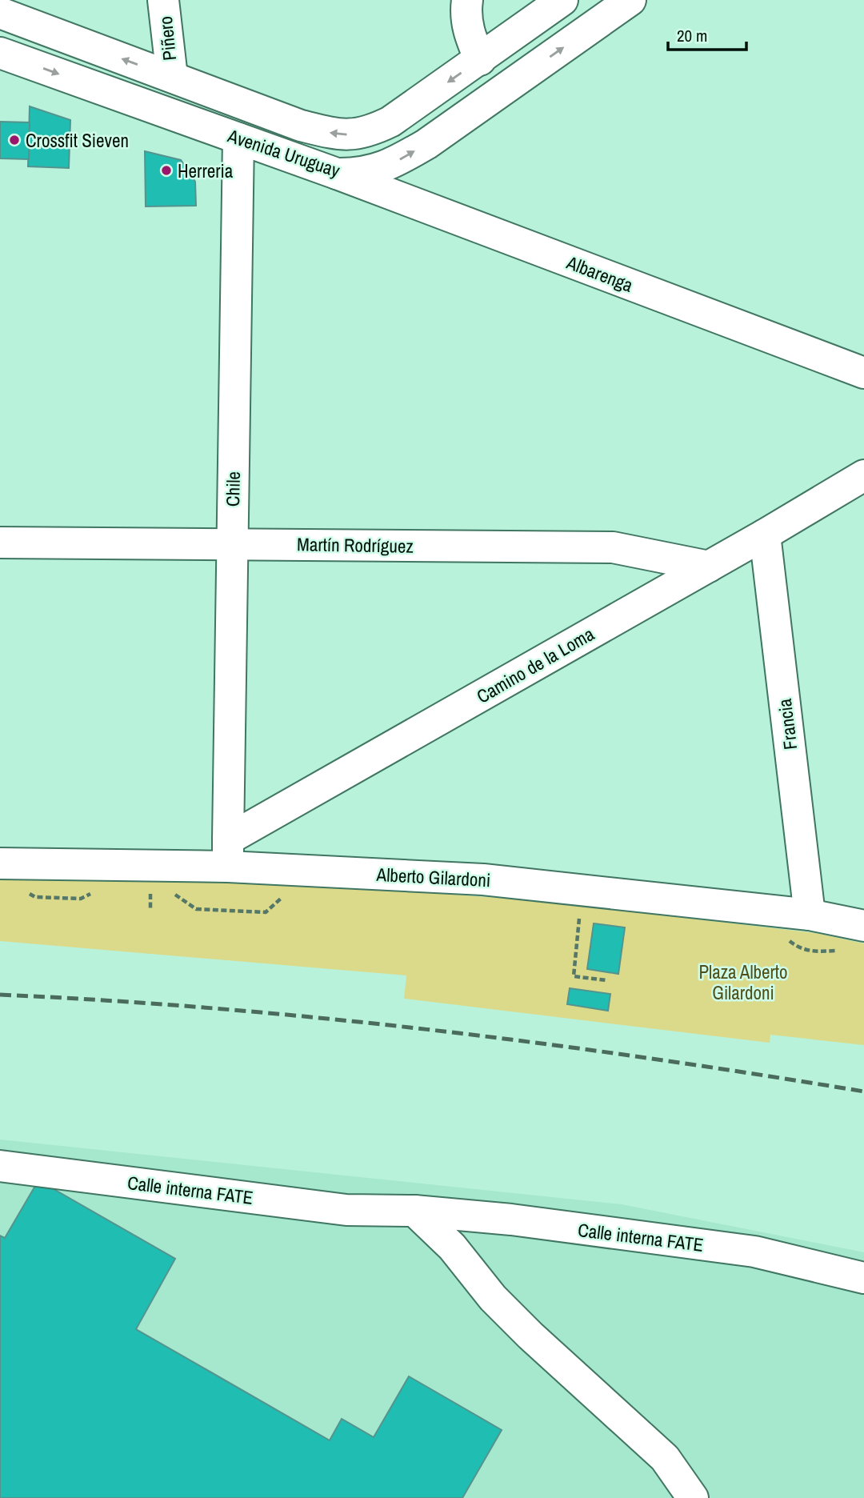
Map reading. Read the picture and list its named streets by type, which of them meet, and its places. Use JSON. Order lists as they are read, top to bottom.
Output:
{
  "streets": {
    "street": [
      "Piñero",
      "Avenida Uruguay",
      "Albarenga",
      "Chile",
      "Martín Rodríguez",
      "Camino de la Loma",
      "Francia",
      "Alberto Gilardoni",
      "Calle interna FATE"
    ]
  },
  "crossings": [
    ["Piñero", "Avenida Uruguay"],
    ["Avenida Uruguay", "Albarenga"],
    ["Avenida Uruguay", "Chile"],
    ["Chile", "Martín Rodríguez"],
    ["Chile", "Camino de la Loma"],
    ["Chile", "Alberto Gilardoni"],
    ["Martín Rodríguez", "Camino de la Loma"],
    ["Camino de la Loma", "Francia"],
    ["Camino de la Loma", "Alberto Gilardoni"],
    ["Francia", "Alberto Gilardoni"]
  ],
  "parks": ["Plaza Alberto Gilardoni"],
  "places": ["Crossfit Sieven", "Herreria"],
  "scale_bar": "20 m"
}
